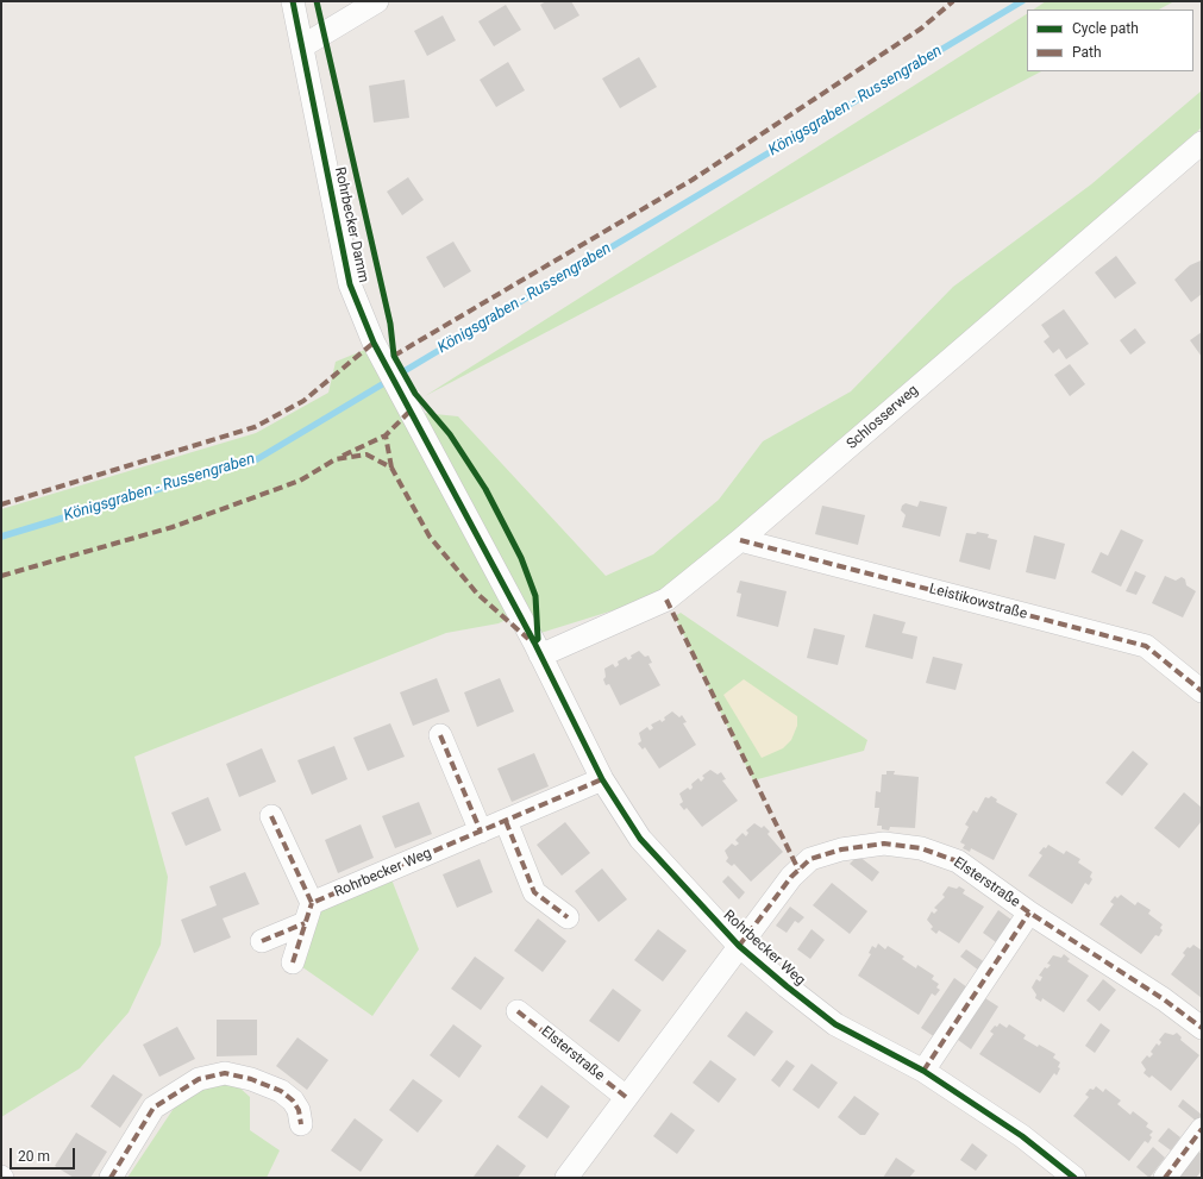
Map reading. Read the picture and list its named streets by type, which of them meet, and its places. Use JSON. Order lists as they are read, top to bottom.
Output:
{
  "streets": {
    "street": [
      "Rohrbecker Damm",
      "Schlosserweg",
      "Leistikowstraße",
      "Rohrbecker Weg",
      "Elsterstraße"
    ]
  },
  "crossings": [
    ["Rohrbecker Damm", "Schlosserweg"],
    ["Rohrbecker Damm", "Rohrbecker Weg"],
    ["Schlosserweg", "Leistikowstraße"],
    ["Schlosserweg", "Rohrbecker Weg"],
    ["Rohrbecker Weg", "Elsterstraße"]
  ],
  "water": ["Königsgraben - Russengraben"],
  "legend": ["Cycle path", "Path"],
  "scale_bar": "20 m"
}
